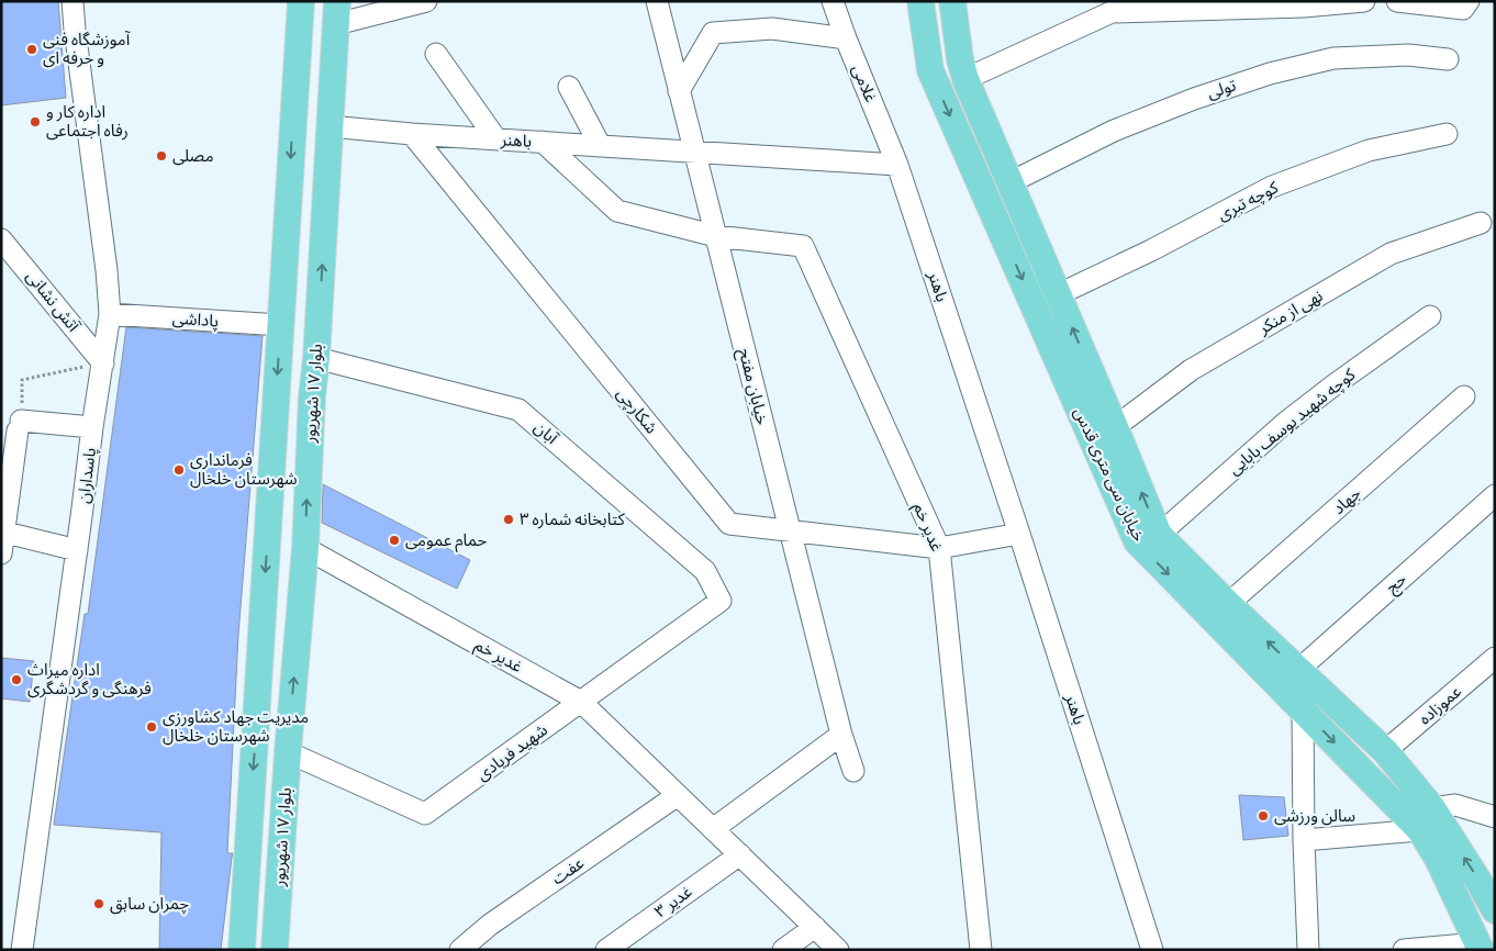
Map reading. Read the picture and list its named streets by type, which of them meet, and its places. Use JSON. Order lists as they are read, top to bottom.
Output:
{
  "streets": {
    "main road": ["بلوار ١٧ شهریور", "خیابان سی متری قدس"],
    "street": [
      "غلامی",
      "تولی",
      "باهنر",
      "کوچه تبری",
      "آتش نشانی",
      "نهی از منکر",
      "پاداشی",
      "خیابان مفتح",
      "شکارچی",
      "کوچه شهید یوسف بابایی",
      "آبان",
      "پاسداران",
      "جهاد",
      "غدیر خم",
      "حج",
      "عموزاده",
      "شهید فریادی",
      "عفت",
      "غدیر ۳"
    ]
  },
  "crossings": [
    ["غلامی", "باهنر"],
    ["تولی", "خیابان سی متری قدس"],
    ["باهنر", "خیابان مفتح"],
    ["باهنر", "بلوار ١٧ شهریور"],
    ["باهنر", "شکارچی"],
    ["کوچه تبری", "خیابان سی متری قدس"],
    ["آتش نشانی", "پاسداران"],
    ["نهی از منکر", "خیابان سی متری قدس"],
    ["پاداشی", "بلوار ١٧ شهریور"],
    ["پاداشی", "پاسداران"],
    ["خیابان مفتح", "شکارچی"],
    ["خیابان مفتح", "غدیر خم"],
    ["بلوار ١٧ شهریور", "آبان"],
    ["بلوار ١٧ شهریور", "غدیر خم"],
    ["بلوار ١٧ شهریور", "شهید فریادی"],
    ["شکارچی", "غدیر خم"],
    ["کوچه شهید یوسف بابایی", "خیابان سی متری قدس"],
    ["آبان", "شهید فریادی"],
    ["خیابان سی متری قدس", "جهاد"],
    ["خیابان سی متری قدس", "حج"],
    ["خیابان سی متری قدس", "عموزاده"],
    ["غدیر خم", "شهید فریادی"],
    ["غدیر خم", "عفت"],
    ["غدیر خم", "غدیر ۳"]
  ],
  "places": [
    "آموزشگاه فنی و حرفه ای",
    "اداره کار و رفاه اجتماعی",
    "مصلی",
    "فرمانداری شهرستان خلخال",
    "کتابخانه شماره ۳",
    "حمام عمومی",
    "اداره میراث فرهنگی و گردشگری",
    "مدیریت جهاد کشاورزی شهرستان خلخال",
    "سالن ورزشی",
    "چمران سابق"
  ]
}
